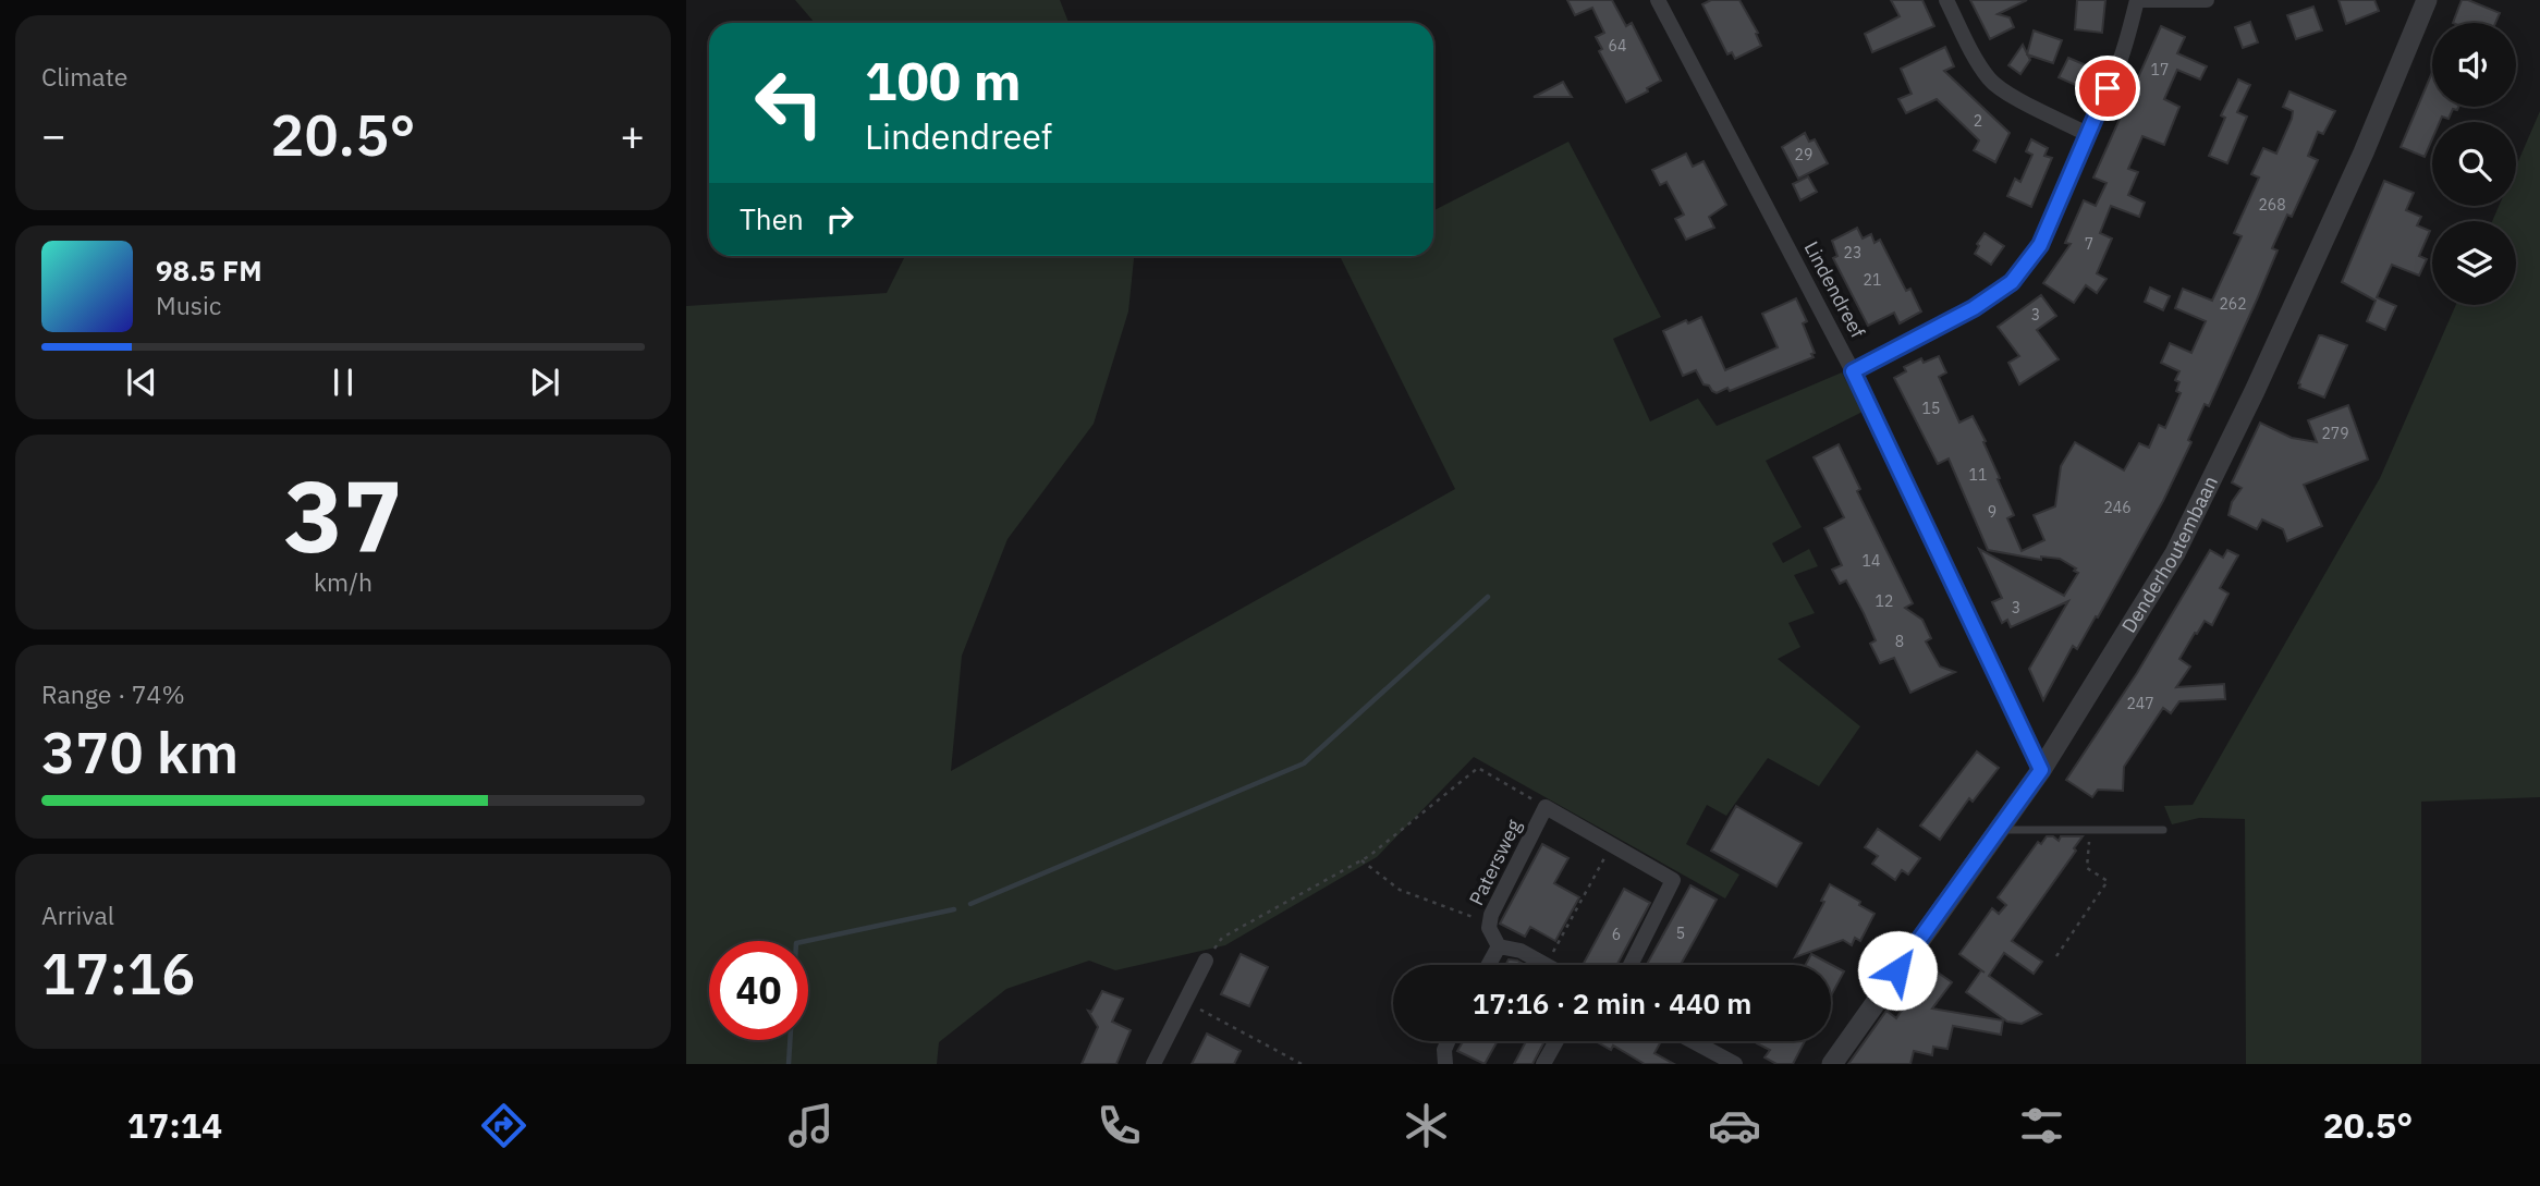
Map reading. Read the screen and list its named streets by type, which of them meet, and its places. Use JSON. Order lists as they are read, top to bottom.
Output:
{
  "streets": {
    "street": ["Lindendreef", "Denderhoutembaan", "Patersweg"]
  },
  "crossings": [
    ["Lindendreef", "Denderhoutembaan"]
  ],
  "house_numbers": [
    "64",
    "17",
    "2",
    "29",
    "268",
    "7",
    "23",
    "21",
    "262",
    "3",
    "15",
    "279",
    "11",
    "246",
    "9",
    "14",
    "12",
    "3",
    "8",
    "247",
    "5",
    "6"
  ],
  "page": {
    "tile": [
      "Climate",
      ["37", "km/h"],
      ["Range · 74%", "370 km"],
      ["Arrival", "17:16"]
    ],
    "turn": ["100 m", "Lindendreef"],
    "heat": ["−", "20.5°", "+"],
    "then": "Then",
    "song": ["98.5 FM", "Music"],
    "limit": "40",
    "trip": "17:16 · 2 min · 440 m",
    "tabs": ["17:14", "20.5°"]
  }
}
